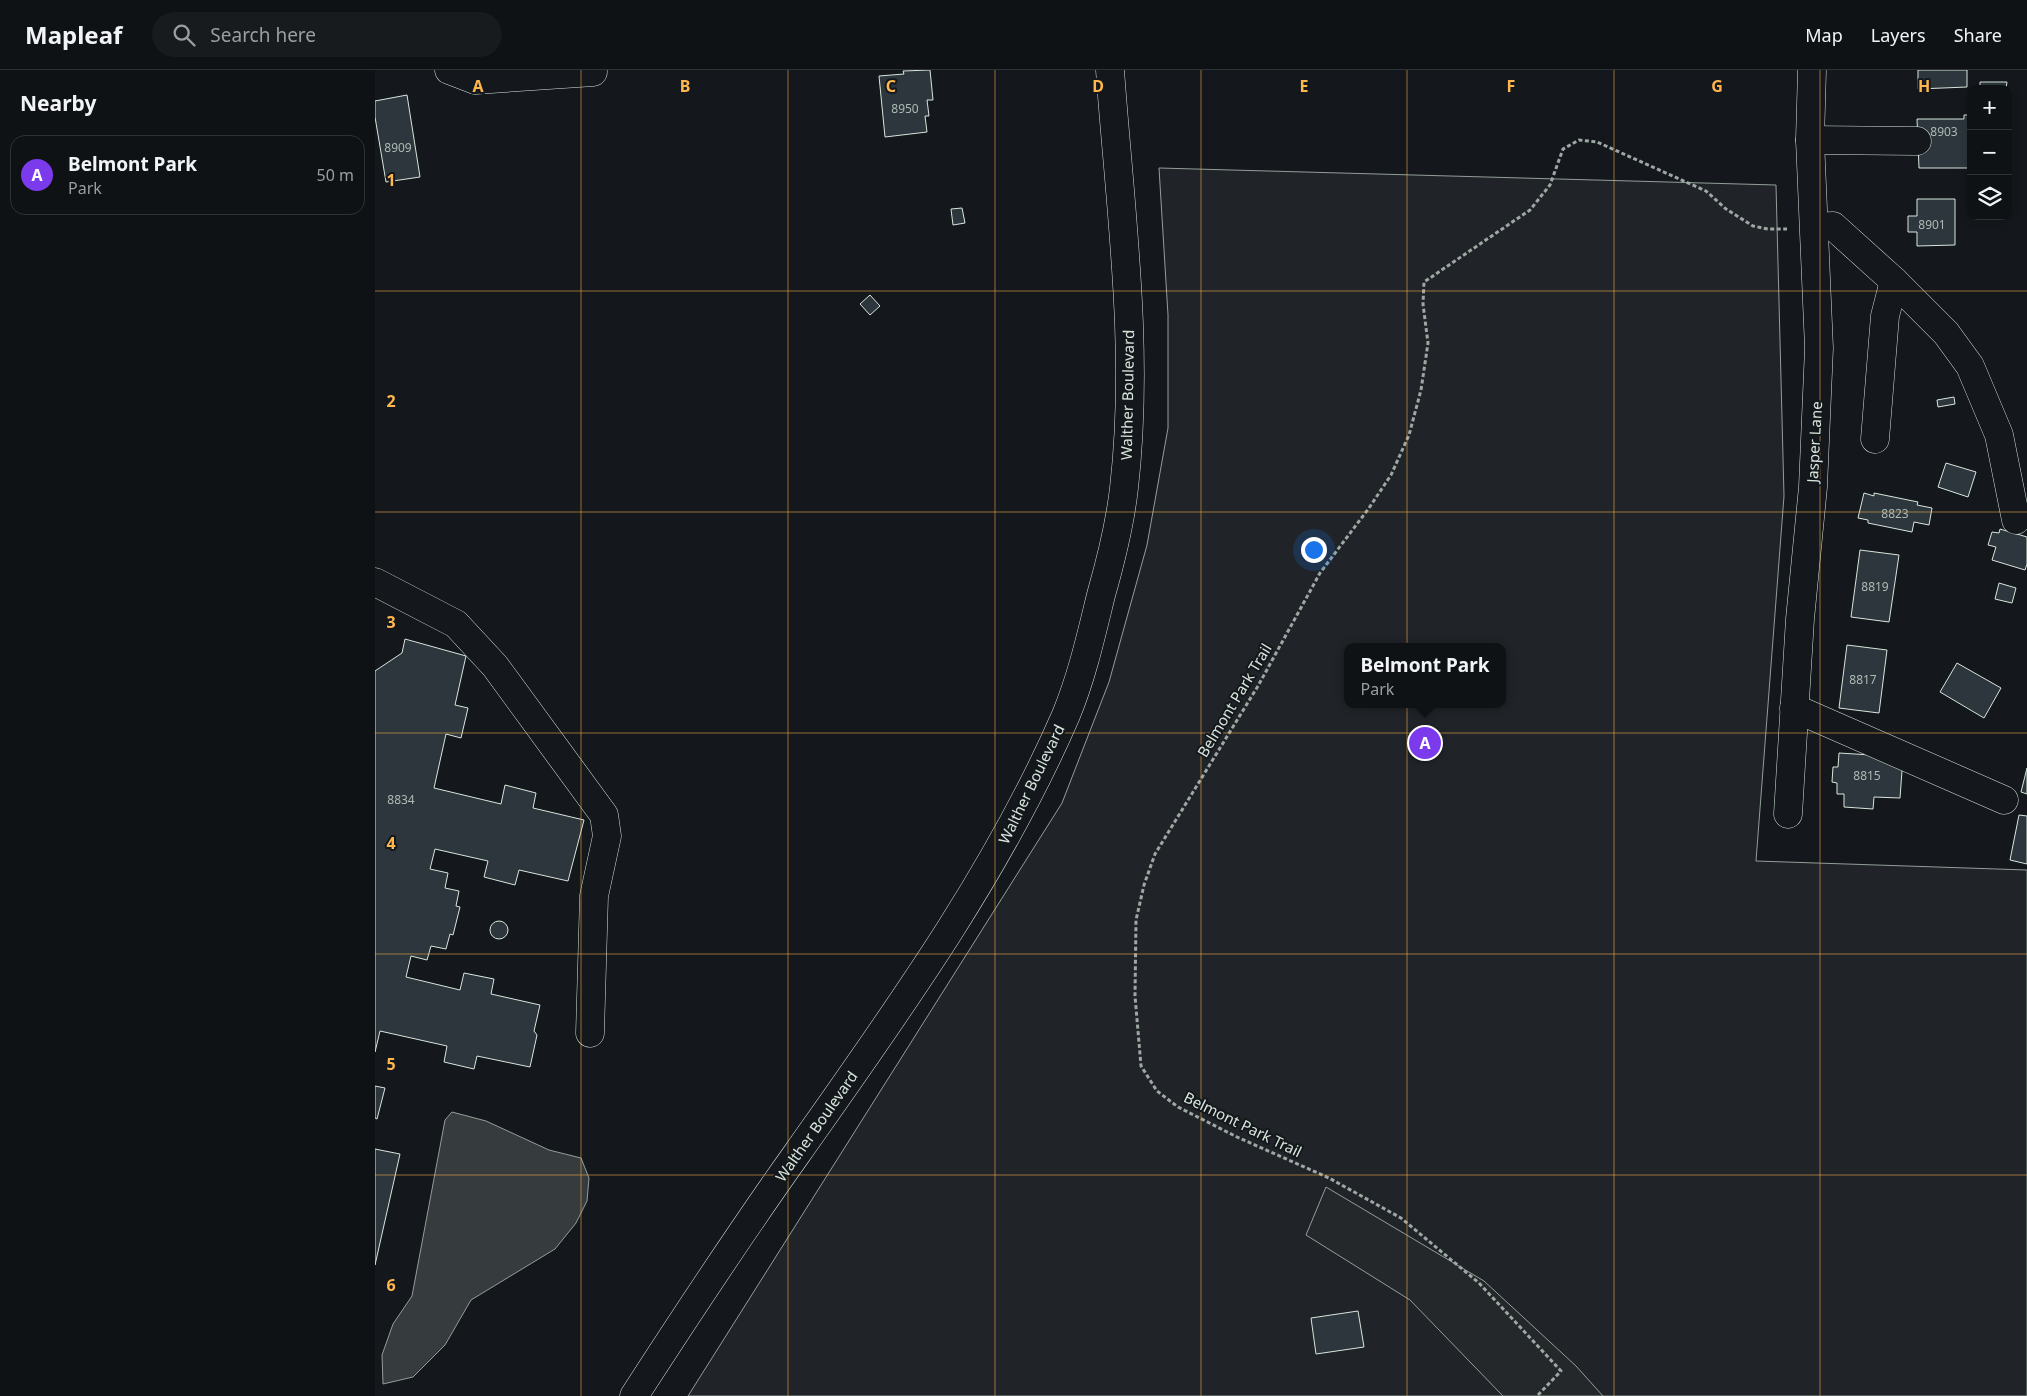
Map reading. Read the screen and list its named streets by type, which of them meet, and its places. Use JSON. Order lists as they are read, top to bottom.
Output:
{
  "streets": {
    "main road": ["Walther Boulevard", "Jasper Lane"],
    "path": ["Belmont Park Trail"]
  },
  "crossings": [
    ["Jasper Lane", "Belmont Park Trail"]
  ],
  "house_numbers": [
    "8950",
    "8903",
    "8909",
    "8901",
    "8823",
    "8819",
    "8817",
    "8815",
    "8834"
  ],
  "page": {
    "header": "Mapleaf",
    "search": "Search here",
    "nav": ["Map", "Layers", "Share"],
    "heading": "Nearby",
    "map_buttons": ["+", "−"],
    "list": [
      {
        "mark": "A",
        "name": "Belmont Park",
        "note": "Park",
        "value": "50 m"
      }
    ],
    "popup": ["Belmont Park", "Park"],
    "pins": "A"
  },
  "grid": {
    "columns": [
      "A",
      "B",
      "C",
      "D",
      "E",
      "F",
      "G",
      "H"
    ],
    "rows": [
      "1",
      "2",
      "3",
      "4",
      "5",
      "6"
    ]
  }
}
